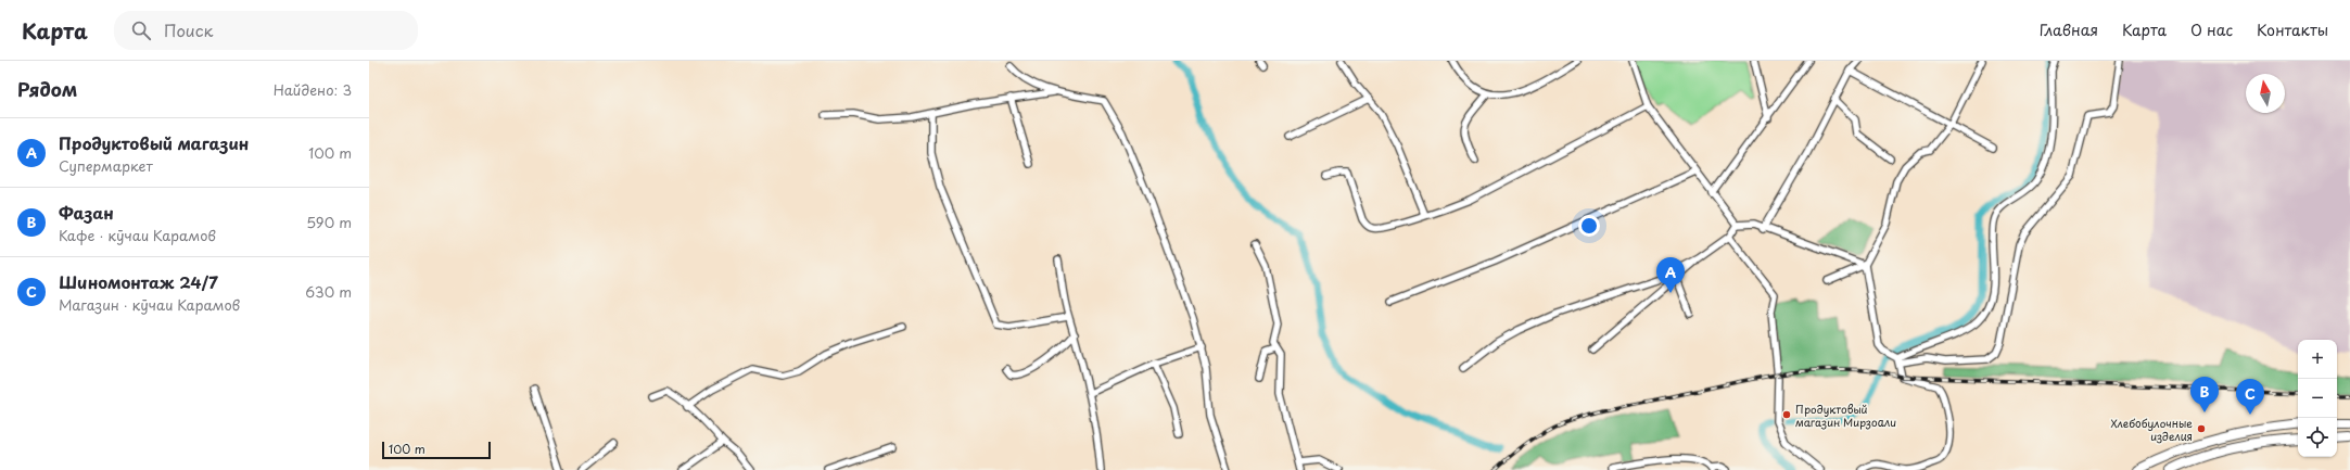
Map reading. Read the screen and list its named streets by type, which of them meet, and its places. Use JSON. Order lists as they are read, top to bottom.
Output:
{
  "places": ["Продуктовый магазин Мирзоали", "Хлебобулочные изделия"],
  "scale_bar": "100 m",
  "north": "top",
  "page": {
    "header": "Карта",
    "search": "Поиск",
    "nav": [
      "Главная",
      "Карта",
      "О нас",
      "Контакты"
    ],
    "heading": ["Рядом", "Найдено: 3"],
    "list": [
      {
        "mark": "A",
        "name": "Продуктовый магазин",
        "note": "Супермаркет",
        "value": "100 m"
      },
      {
        "mark": "B",
        "name": "Фазан",
        "note": "Кафе · кӯчаи Карамов",
        "value": "590 m"
      },
      {
        "mark": "C",
        "name": "Шиномонтаж 24/7",
        "note": "Магазин · кӯчаи Карамов",
        "value": "630 m"
      }
    ],
    "pins": ["A", "B", "C"],
    "map_buttons": ["+", "−"],
    "scale": "100 m"
  }
}
